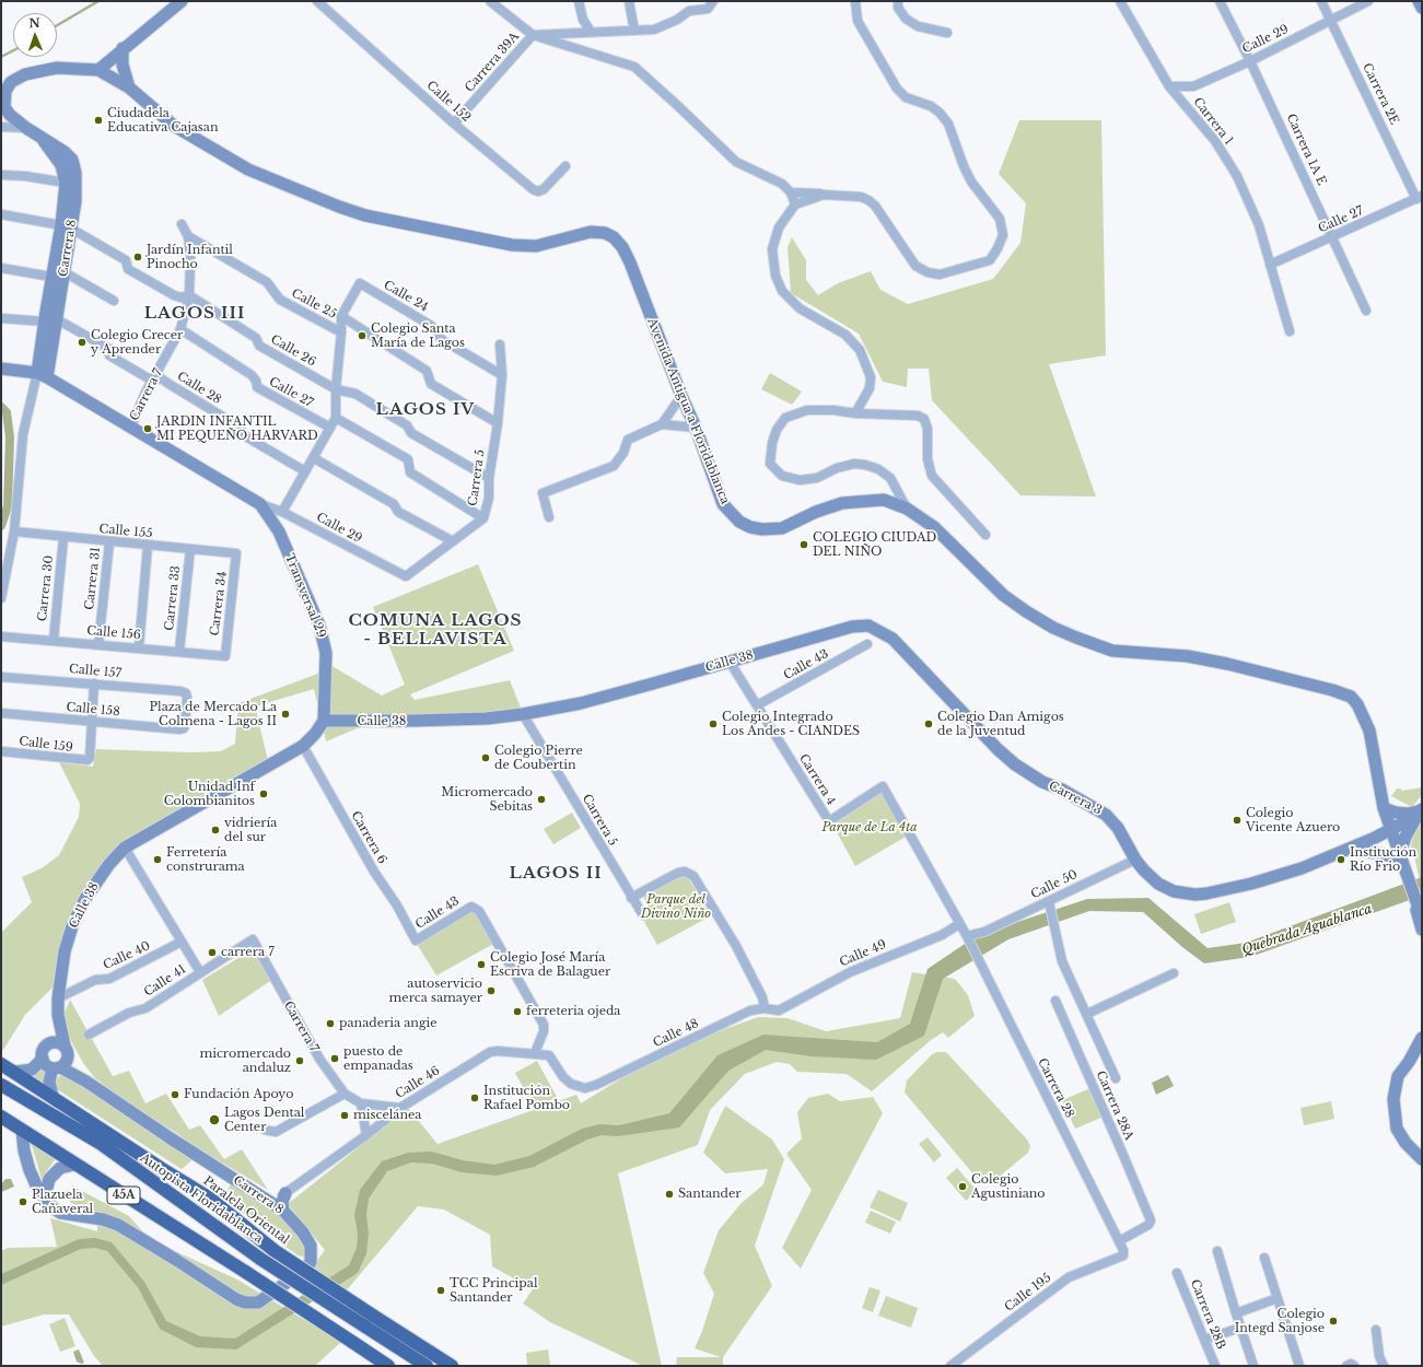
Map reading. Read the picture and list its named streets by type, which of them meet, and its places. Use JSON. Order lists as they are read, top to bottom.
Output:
{
  "streets": {
    "highway": ["45A", "Autopista Floridablanca", "Paralela Oriental"],
    "main road": [
      "Carrera 8",
      "Avenida Antigua a Floridablanca",
      "Transversal 29",
      "Calle 38",
      "Carrera 3"
    ],
    "street": [
      "Calle 29",
      "Carrera 39A",
      "Carrera 2E",
      "Calle 152",
      "Carrera 1",
      "Carrera 1A E",
      "Calle 27",
      "Calle 24",
      "Calle 25",
      "Calle 26",
      "Calle 28",
      "Carrera 7",
      "Carrera 5",
      "Calle 155",
      "Carrera 31",
      "Carrera 30",
      "Carrera 33",
      "Carrera 34",
      "Calle 156",
      "Calle 43",
      "Calle 157",
      "Calle 158",
      "Calle 159",
      "Carrera 4",
      "Carrera 6",
      "Calle 50",
      "Calle 49",
      "Calle 40",
      "Calle 41",
      "Calle 48",
      "Calle 46",
      "Carrera 28",
      "Carrera 28A",
      "Calle 195",
      "Carrera 28B"
    ]
  },
  "crossings": [
    ["Calle 29", "Carrera 2E"],
    ["Calle 29", "Carrera 1"],
    ["Calle 29", "Carrera 1A E"],
    ["Calle 29", "Carrera 5"],
    ["Calle 29", "Transversal 29"],
    ["Carrera 39A", "Calle 152"],
    ["Carrera 2E", "Calle 27"],
    ["Carrera 1", "Calle 27"],
    ["Carrera 1A E", "Calle 27"],
    ["Calle 27", "Carrera 7"],
    ["Carrera 8", "Calle 26"],
    ["Carrera 8", "Calle 28"],
    ["Carrera 8", "Avenida Antigua a Floridablanca"],
    ["Carrera 8", "Calle 38"],
    ["Carrera 8", "Calle 46"],
    ["Calle 24", "Calle 25"],
    ["Calle 24", "Carrera 5"],
    ["Calle 25", "Carrera 7"],
    ["Calle 25", "Carrera 5"],
    ["Calle 26", "Carrera 7"],
    ["Calle 26", "Carrera 5"],
    ["Calle 28", "Carrera 7"],
    ["Carrera 7", "Calle 41"],
    ["Carrera 7", "Calle 46"],
    ["Avenida Antigua a Floridablanca", "Carrera 3"],
    ["Carrera 5", "Calle 38"],
    ["Calle 155", "Carrera 31"],
    ["Calle 155", "Carrera 30"],
    ["Calle 155", "Carrera 33"],
    ["Calle 155", "Carrera 34"],
    ["Carrera 31", "Calle 156"],
    ["Carrera 30", "Calle 156"],
    ["Transversal 29", "Calle 38"],
    ["Carrera 33", "Calle 156"],
    ["Carrera 34", "Calle 156"],
    ["Calle 38", "Carrera 4"],
    ["Calle 38", "Carrera 3"],
    ["Calle 38", "Carrera 6"],
    ["Calle 38", "Calle 40"],
    ["Calle 43", "Carrera 4"],
    ["Calle 43", "Carrera 6"],
    ["Calle 43", "Calle 46"],
    ["Calle 157", "Calle 158"],
    ["Calle 158", "Calle 159"],
    ["Carrera 4", "Calle 49"],
    ["Carrera 3", "Calle 50"],
    ["Calle 50", "Carrera 28"],
    ["Calle 49", "Calle 48"],
    ["Calle 48", "Calle 46"],
    ["Carrera 28", "Carrera 28A"],
    ["Carrera 28", "Calle 195"],
    ["Autopista Floridablanca", "Paralela Oriental"]
  ],
  "districts": [
    "LAGOS III",
    "LAGOS IV",
    "COMUNA LAGOS - BELLAVISTA",
    "LAGOS II"
  ],
  "water": ["Quebrada Aguablanca"],
  "parks": ["Parque de La 4ta", "Parque del Divino Niño"],
  "places": [
    "Ciudadela Educativa Cajasan",
    "Jardín Infantil Pinocho",
    "Colegio Santa María de Lagos",
    "Colegio Crecer y Aprender",
    "JARDIN INFANTIL MI PEQUEÑO HARVARD",
    "COLEGIO CIUDAD DEL NIÑO",
    "Plaza de Mercado La Colmena - Lagos II",
    "Colegio Integrado Los Andes - CIANDES",
    "Colegio Dan Amigos de la Juventud",
    "Colegio Pierre de Coubertin",
    "Unidad Inf Colombianitos",
    "Micromercado Sebitas",
    "Colegio Vicente Azuero",
    "vidriería del sur",
    "Ferretería construrama",
    "Institución Río Frio",
    "carrera 7",
    "Colegio José María Escriva de Balaguer",
    "autoservicio merca samayer",
    "ferreteria ojeda",
    "panaderia angie",
    "puesto de empanadas",
    "micromercado andaluz",
    "Fundación Apoyo",
    "Institución Rafael Pombo",
    "miscelánea",
    "Lagos Dental Center",
    "Colegio Agustiniano",
    "Santander",
    "Plazuela Cañaveral",
    "TCC Principal Santander",
    "Colegio Integd Sanjose"
  ],
  "north": "top"
}
